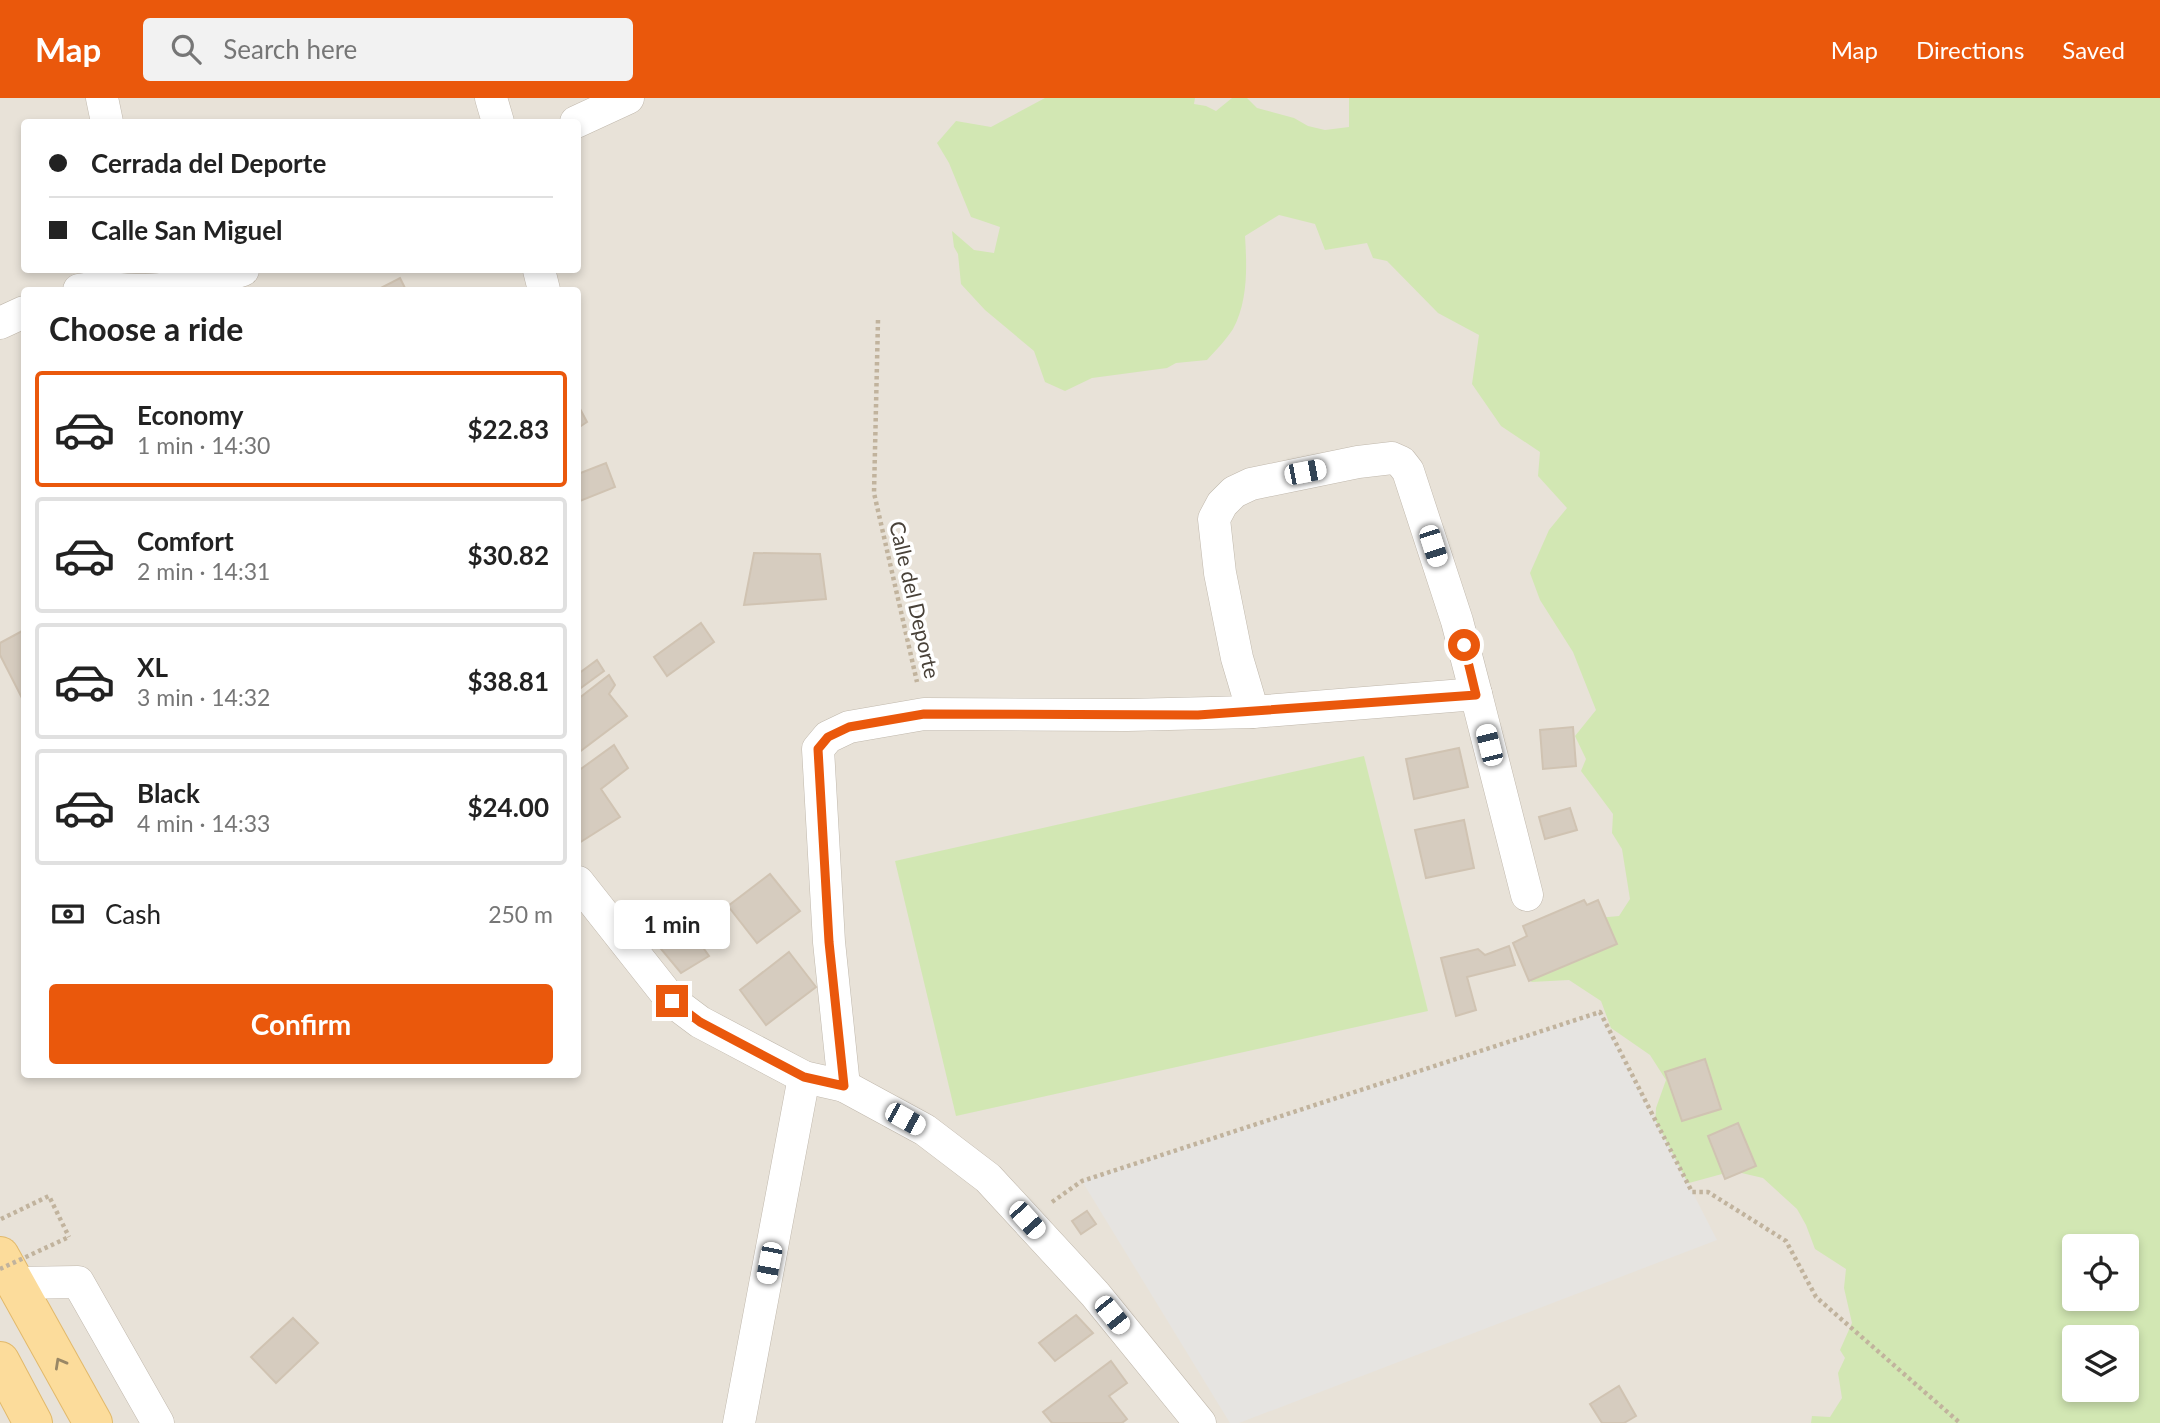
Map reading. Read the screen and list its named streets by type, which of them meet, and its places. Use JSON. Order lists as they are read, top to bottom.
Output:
{
  "streets": {
    "path": ["Calle del Deporte"]
  },
  "page": {
    "header": "Map",
    "search": "Search here",
    "nav": ["Map", "Directions", "Saved"],
    "banner": ["Cerrada del Deporte", "Calle San Miguel"],
    "heading": "Choose a ride",
    "list": [
      {
        "name": "Economy",
        "note": "1 min · 14:30",
        "value": "$22.83"
      },
      {
        "name": "Comfort",
        "note": "2 min · 14:31",
        "value": "$30.82"
      },
      {
        "name": "XL",
        "note": "3 min · 14:32",
        "value": "$38.81"
      },
      {
        "name": "Black",
        "note": "4 min · 14:33",
        "value": "$24.00"
      }
    ],
    "pay": ["Cash", "250 m"],
    "bubble": "1 min",
    "buttons": "Confirm"
  }
}
